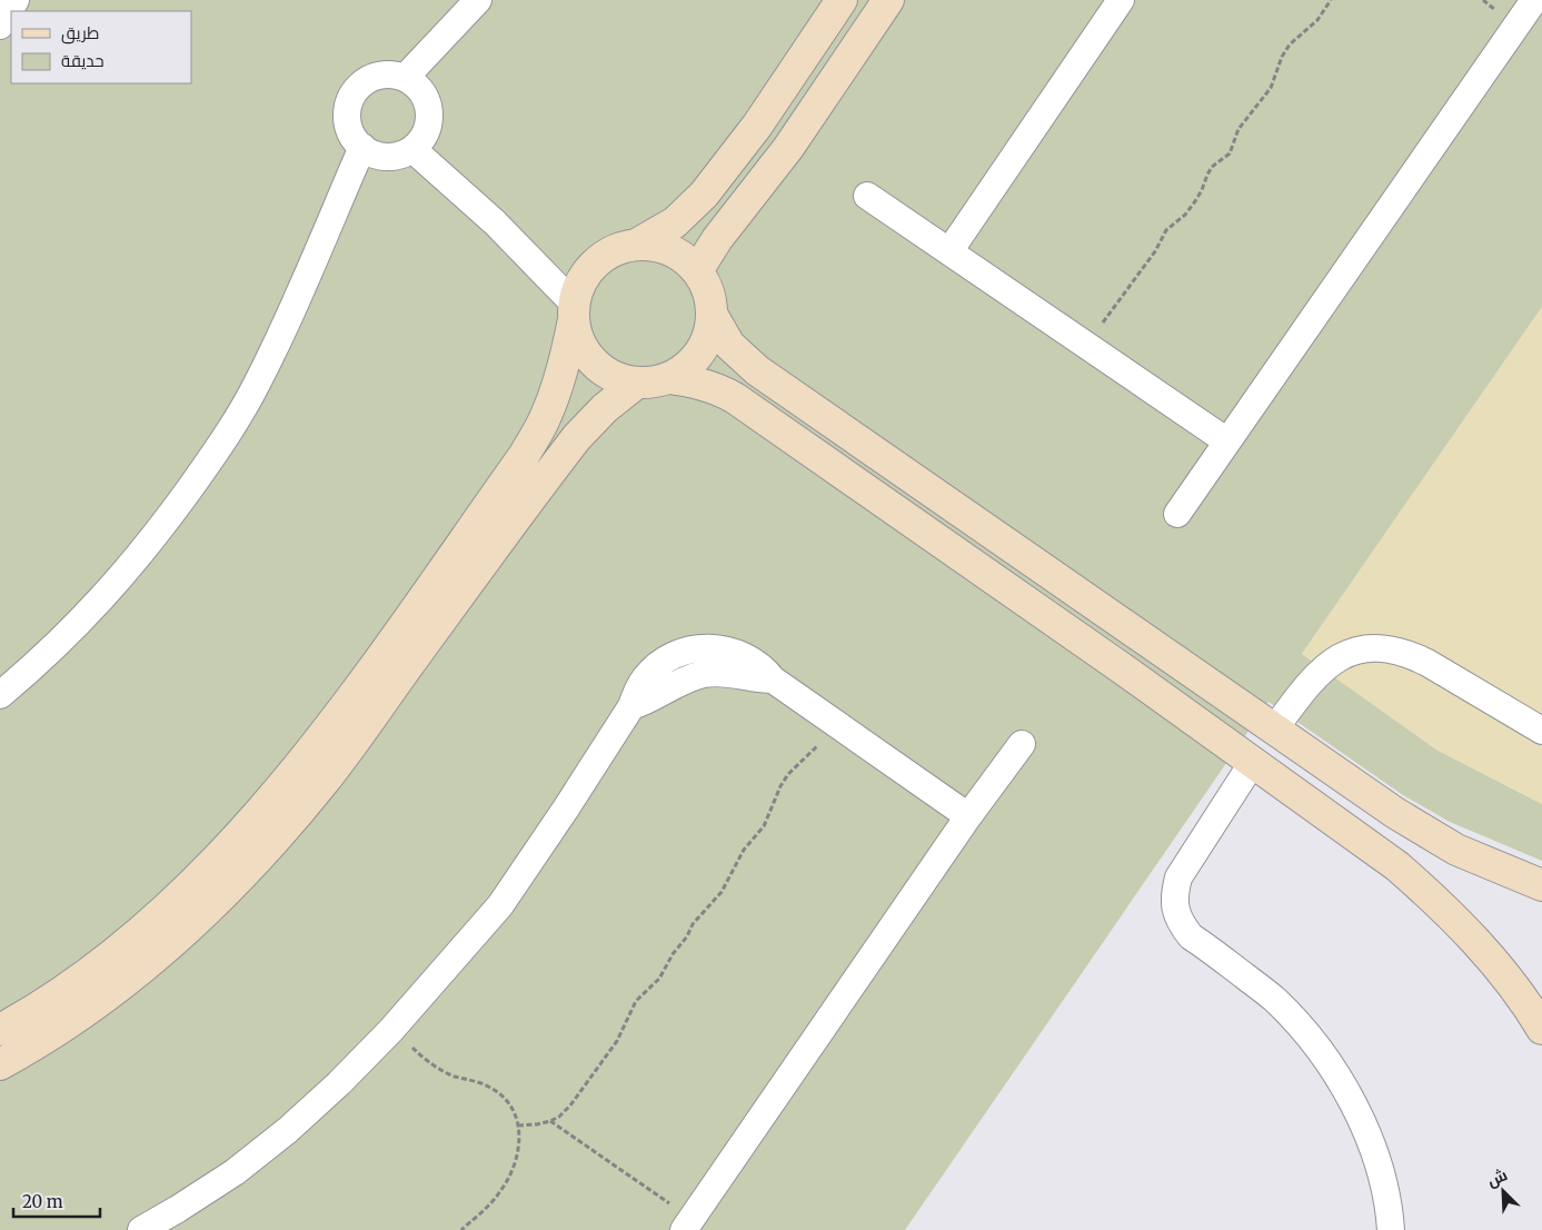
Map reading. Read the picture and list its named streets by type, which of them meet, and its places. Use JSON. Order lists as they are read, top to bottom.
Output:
{
  "legend": ["طريق", "حديقة"],
  "scale_bar": "20 m",
  "north": "top left"
}
